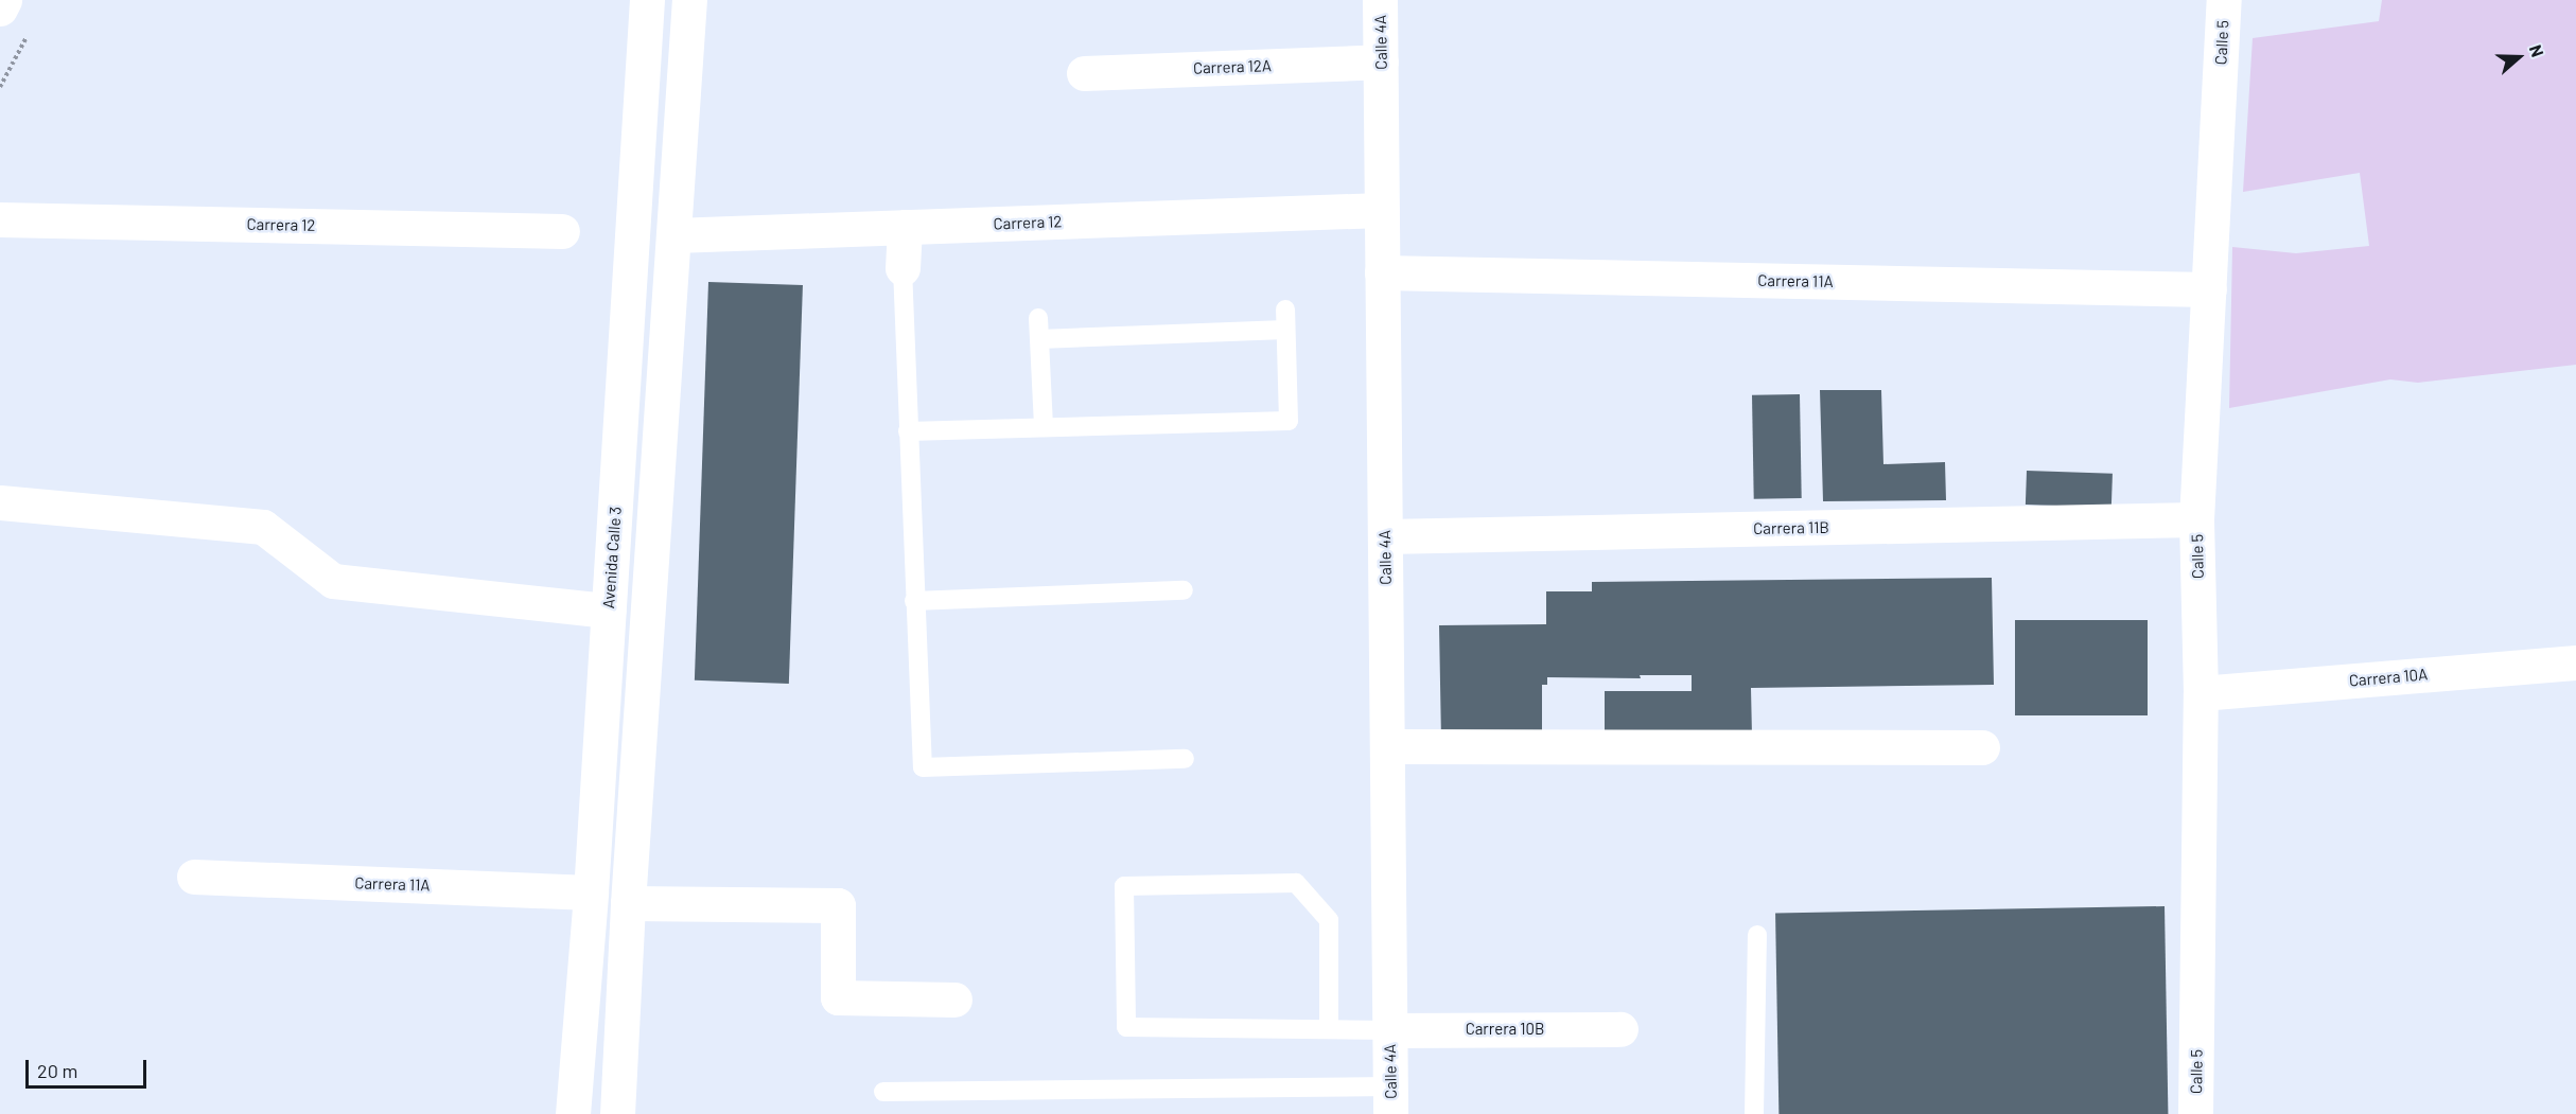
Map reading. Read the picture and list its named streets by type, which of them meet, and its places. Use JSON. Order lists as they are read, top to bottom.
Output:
{
  "streets": {
    "street": [
      "Calle 4A",
      "Calle 5",
      "Carrera 12A",
      "Carrera 12",
      "Carrera 11A",
      "Carrera 11B",
      "Avenida Calle 3",
      "Carrera 10A",
      "Carrera 10B"
    ]
  },
  "crossings": [
    ["Calle 4A", "Carrera 12A"],
    ["Calle 4A", "Carrera 12"],
    ["Calle 4A", "Carrera 11A"],
    ["Calle 4A", "Carrera 11B"],
    ["Calle 4A", "Carrera 10B"],
    ["Calle 5", "Carrera 11A"],
    ["Calle 5", "Carrera 11B"],
    ["Calle 5", "Carrera 10A"],
    ["Carrera 11A", "Avenida Calle 3"]
  ],
  "scale_bar": "20 m",
  "north": "right"
}
